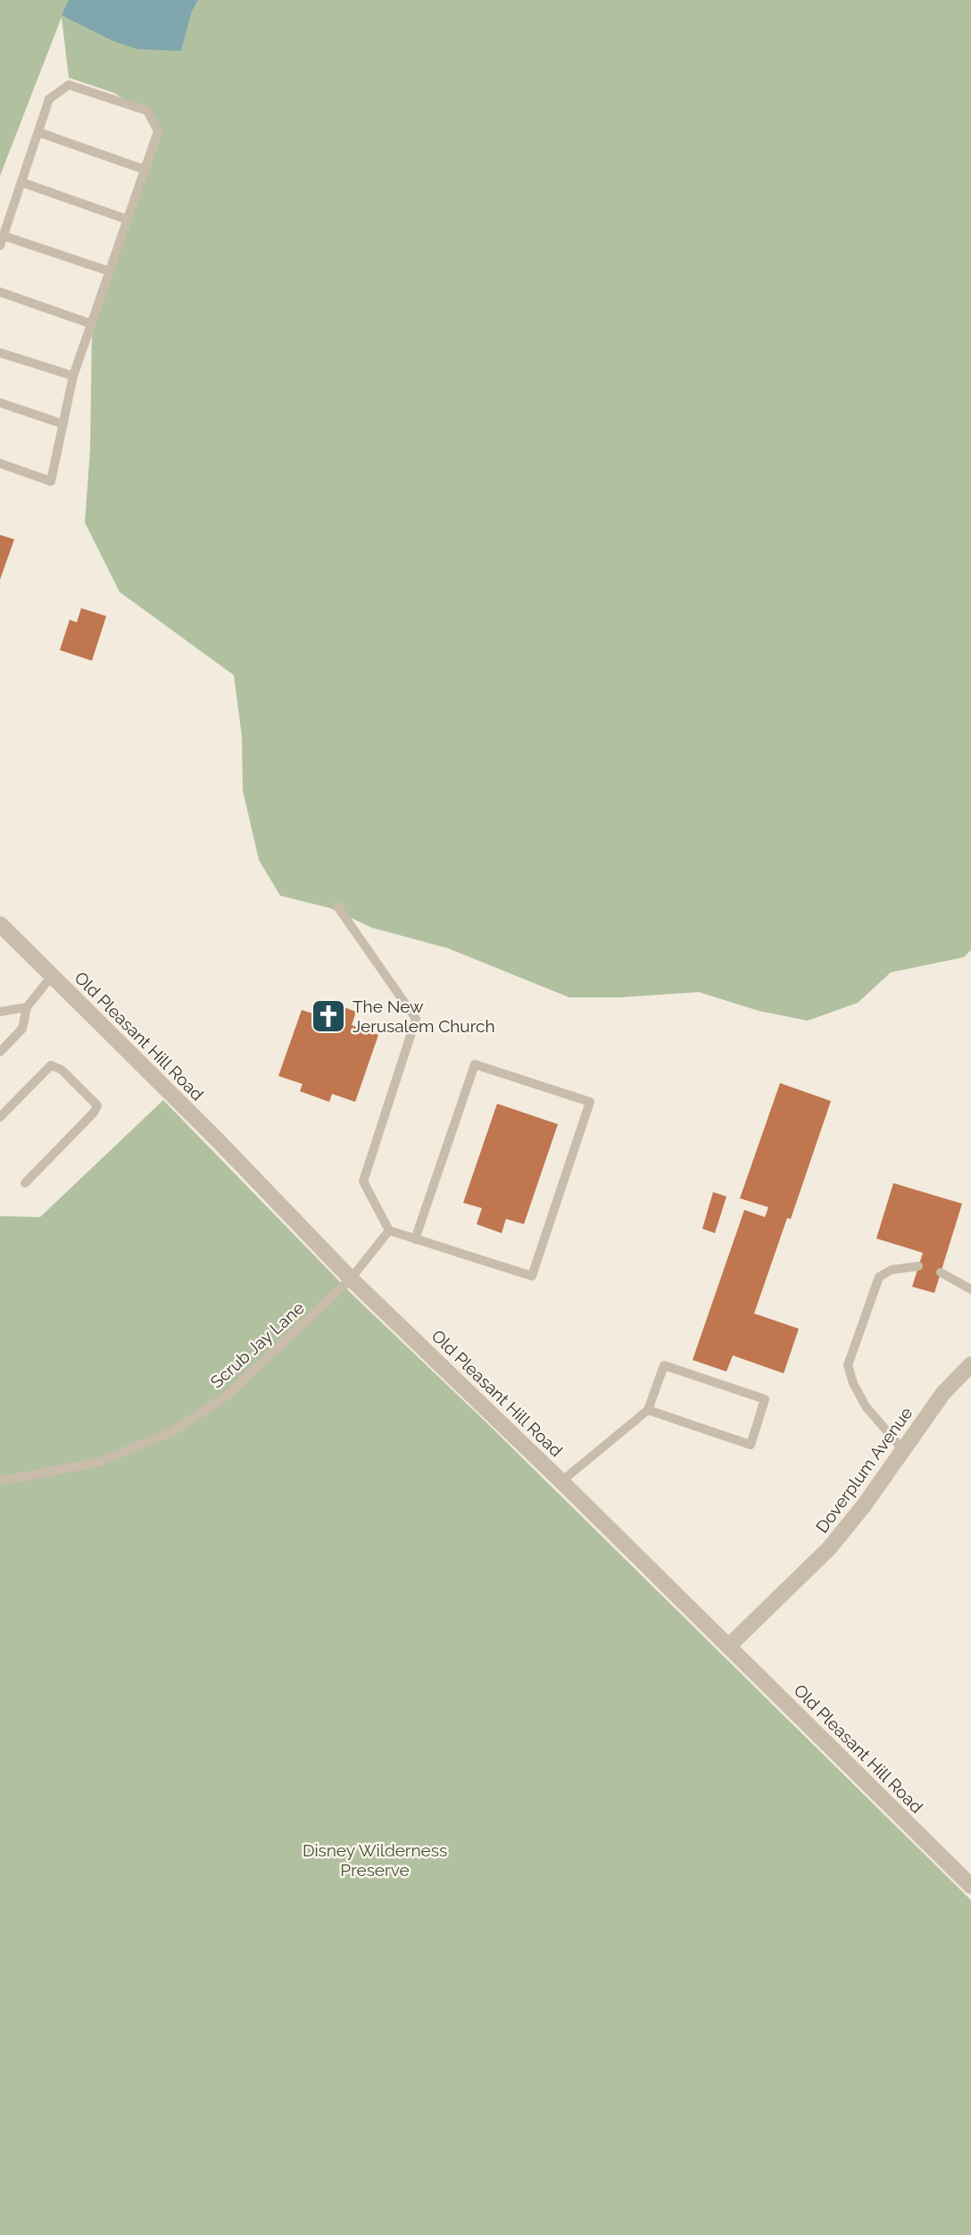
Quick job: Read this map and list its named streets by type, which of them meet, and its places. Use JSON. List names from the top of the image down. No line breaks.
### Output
{"streets":{"street":["Old Pleasant Hill Road","Doverplum Avenue"],"lane":["Scrub Jay Lane"]},"crossings":[["Old Pleasant Hill Road","Scrub Jay Lane"],["Old Pleasant Hill Road","Doverplum Avenue"]],"parks":["Disney Wilderness Preserve"],"places":{"church":["The New Jerusalem Church"]}}
